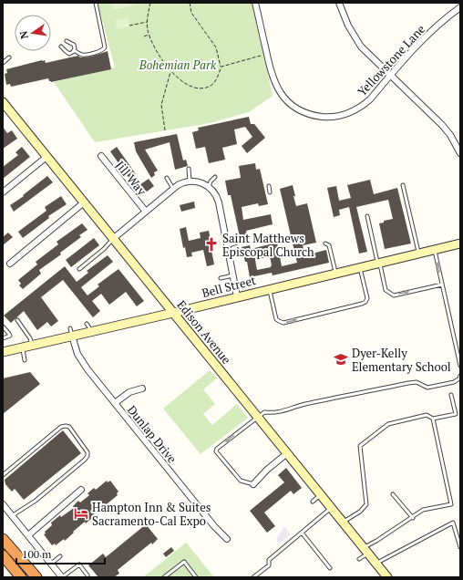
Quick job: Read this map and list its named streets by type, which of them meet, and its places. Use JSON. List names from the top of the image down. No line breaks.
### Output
{"streets":{"street":["Yellowstone Lane","Jill Way","Bell Street","Edison Avenue","Dunlap Drive"]},"crossings":[["Bell Street","Edison Avenue"],["Bell Street","Dunlap Drive"]],"parks":["Bohemian Park"],"places":{"church":["Saint Matthews Episcopal Church"],"school or university":["Dyer-Kelly Elementary School"],"hotel":["Hampton Inn & Suites Sacramento-Cal Expo"]},"scale_bar":"100 m","north":"left"}
